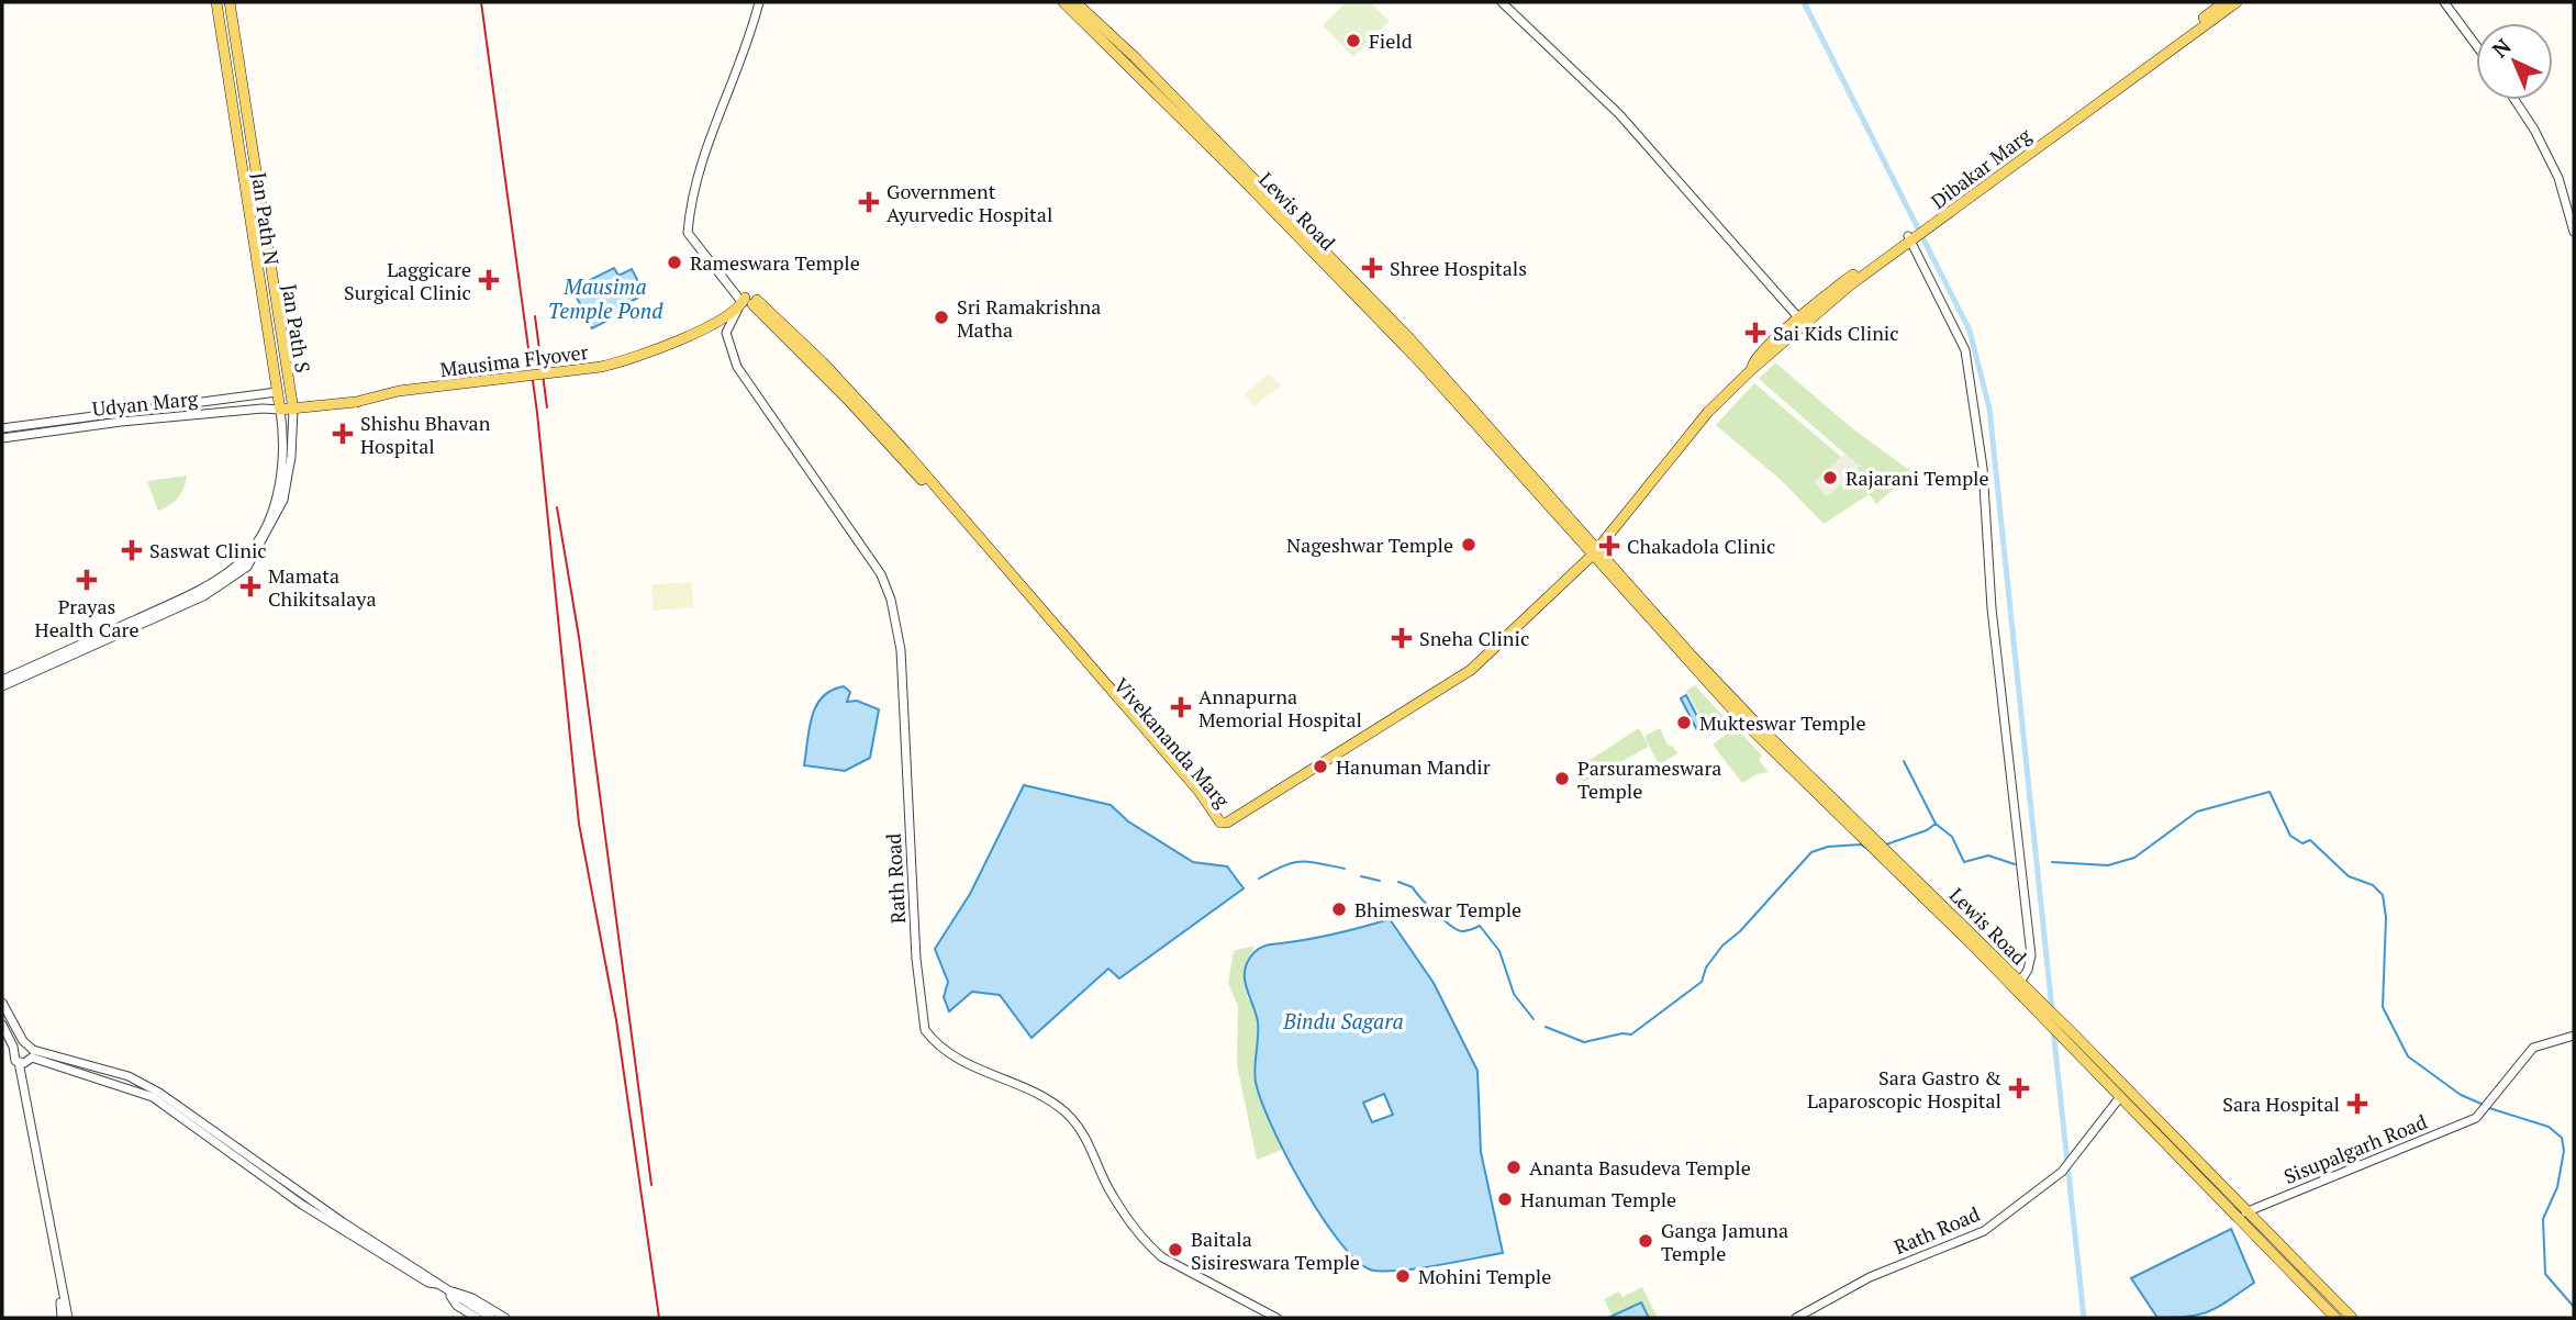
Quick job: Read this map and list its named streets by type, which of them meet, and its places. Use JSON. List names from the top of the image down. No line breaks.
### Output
{"streets":{"main road":["Dibakar Marg","Lewis Road","Jan Path N","Jan Path S","Mausima Flyover","Udyan Marg","Vivekananda Marg"],"street":["Rath Road","Sisupalgarh Road"]},"crossings":[["Dibakar Marg","Lewis Road"],["Dibakar Marg","Vivekananda Marg"],["Lewis Road","Rath Road"],["Lewis Road","Sisupalgarh Road"],["Jan Path N","Udyan Marg"],["Jan Path S","Mausima Flyover"],["Jan Path S","Udyan Marg"],["Mausima Flyover","Udyan Marg"],["Mausima Flyover","Vivekananda Marg"],["Mausima Flyover","Rath Road"],["Vivekananda Marg","Rath Road"]],"water":["Mausima Temple Pond","Bindu Sagara"],"places":{"other":["Field","Rameswara Temple","Sri Ramakrishna Matha","Rajarani Temple","Nageshwar Temple","Mukteswar Temple","Hanuman Mandir","Parsurameswara Temple","Bhimeswar Temple","Ananta Basudeva Temple","Hanuman Temple","Ganga Jamuna Temple","Baitala Sisireswara Temple","Mohini Temple"],"health":["Government Ayurvedic Hospital","Shree Hospitals","Laggicare Surgical Clinic","Sai Kids Clinic","Shishu Bhavan Hospital","Chakadola Clinic","Saswat Clinic","Prayas Health Care","Mamata Chikitsalaya","Sneha Clinic","Annapurna Memorial Hospital","Sara Gastro & Laparoscopic Hospital","Sara Hospital"]},"north":"top left"}
